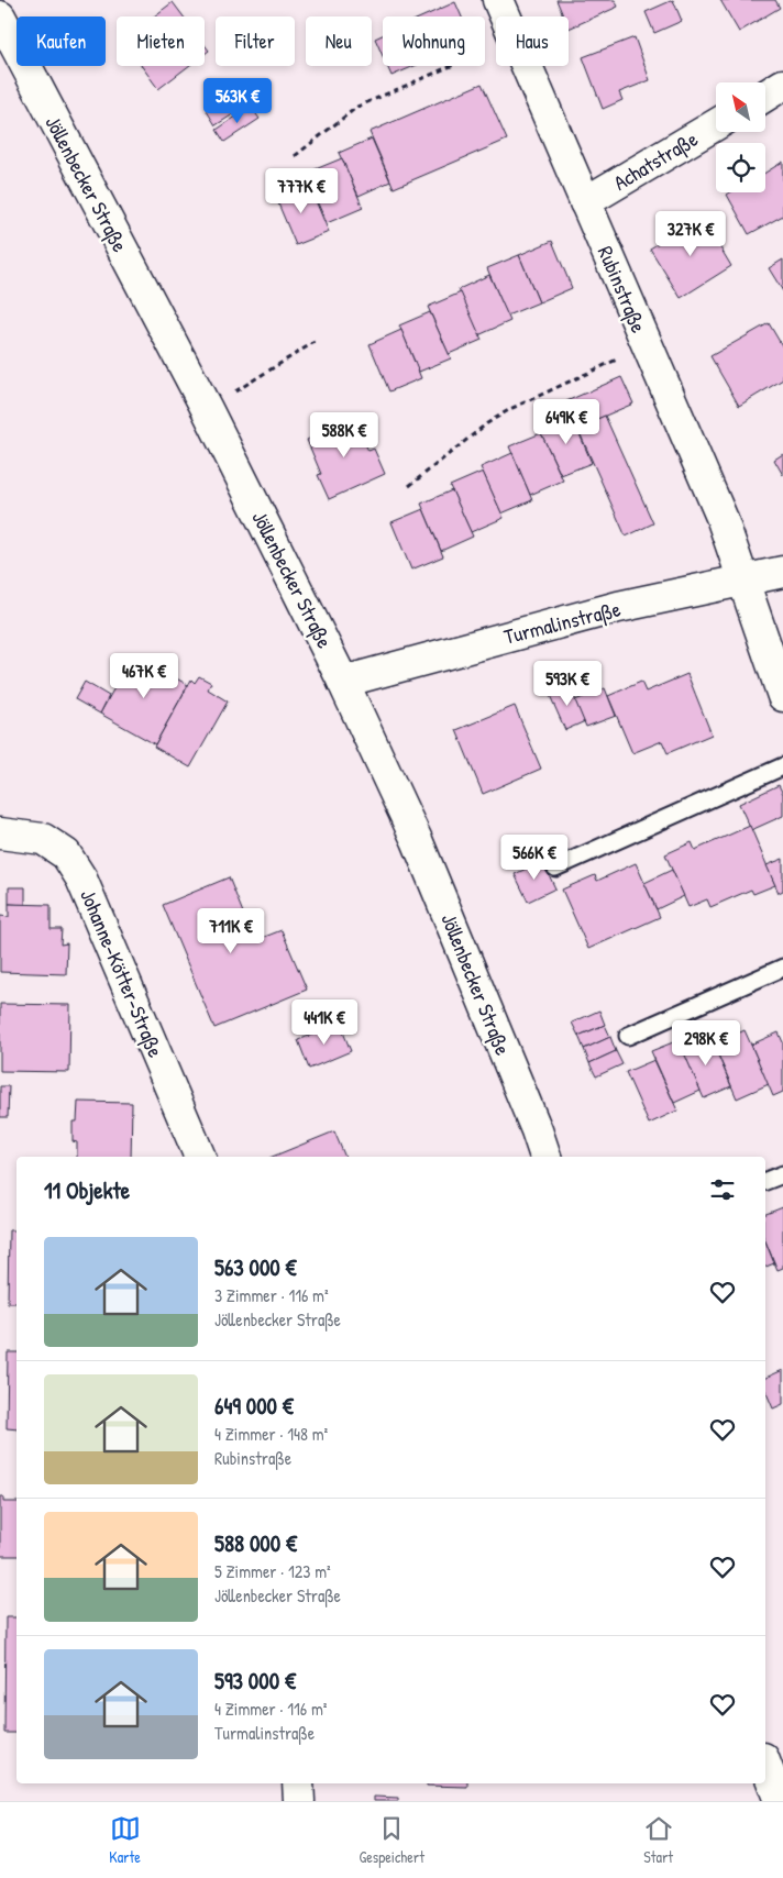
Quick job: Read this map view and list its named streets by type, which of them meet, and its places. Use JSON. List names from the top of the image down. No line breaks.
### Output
{"streets":{"street":["Achatstraße","Jöllenbecker Straße","Rubinstraße","Turmalinstraße","Johanne-Kötter-Straße"]},"crossings":[["Achatstraße","Rubinstraße"],["Jöllenbecker Straße","Turmalinstraße"],["Rubinstraße","Turmalinstraße"]],"north":"top left","page":{"chip":["Kaufen","Mieten","Filter","Neu","Wohnung","Haus"],"price":["563K €","777K €","327K €","649K €","588K €","467K €","593K €","566K €","711K €","441K €","298K €"],"heading":"11 Objekte","list":[{"name":"563 000 €","note":"3 Zimmer · 116 m² · Jöllenbecker Straße"},{"name":"649 000 €","note":"4 Zimmer · 148 m² · Rubinstraße"},{"name":"588 000 €","note":"5 Zimmer · 123 m² · Jöllenbecker Straße"},{"name":"593 000 €","note":"4 Zimmer · 116 m² · Turmalinstraße"}],"tabs":["Karte","Gespeichert","Start"]}}
